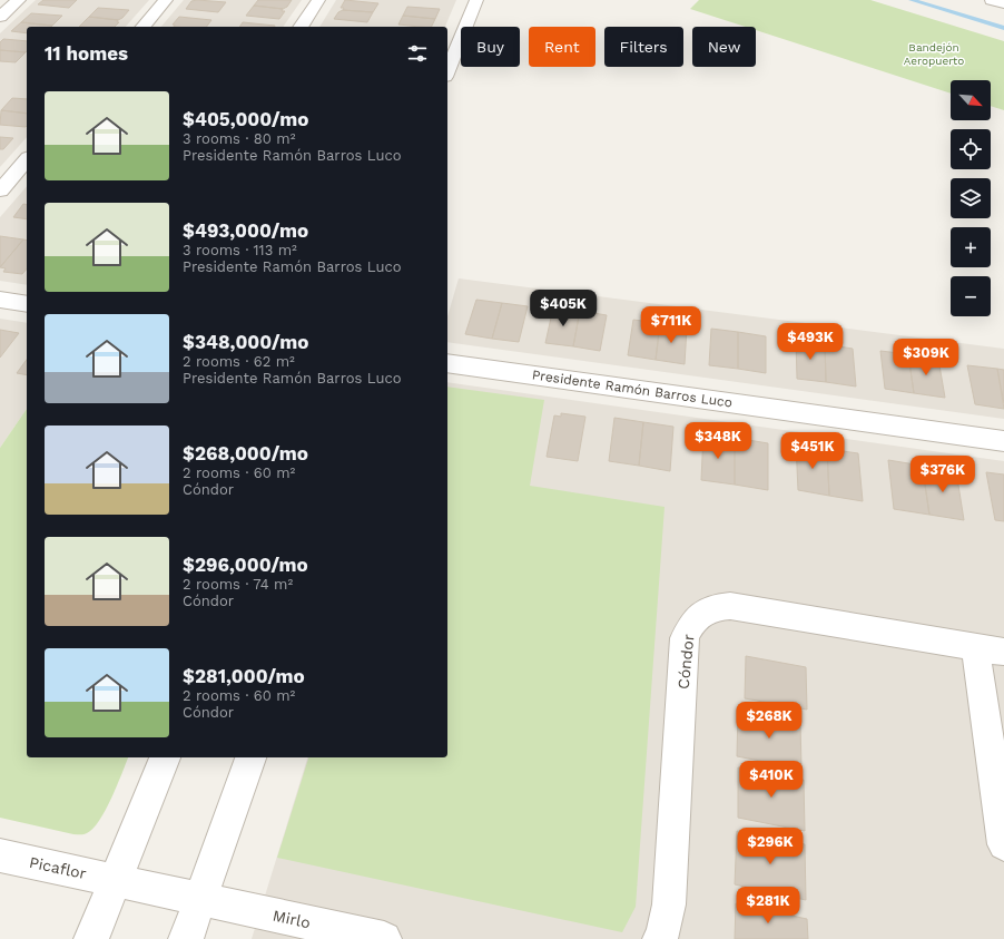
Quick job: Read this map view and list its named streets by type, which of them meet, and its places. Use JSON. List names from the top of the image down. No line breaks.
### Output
{"streets":{"street":["Presidente Ramón Barros Luco","Cóndor","Picaflor","Mirlo"]},"crossings":[["Picaflor","Mirlo"]],"parks":["Bandejón Aeropuerto"],"north":"bottom right","page":{"chip":["Buy","Rent","Filters","New"],"heading":"11 homes","map_buttons":["+","−"],"list":[{"name":"$405,000/mo","note":"3 rooms · 80 m² · Presidente Ramón Barros Luco"},{"name":"$493,000/mo","note":"3 rooms · 113 m² · Presidente Ramón Barros Luco"},{"name":"$348,000/mo","note":"2 rooms · 62 m² · Presidente Ramón Barros Luco"},{"name":"$268,000/mo","note":"2 rooms · 60 m² · Cóndor"},{"name":"$296,000/mo","note":"2 rooms · 74 m² · Cóndor"},{"name":"$281,000/mo","note":"2 rooms · 60 m² · Cóndor"}],"price":["$405K","$711K","$493K","$309K","$348K","$451K","$376K","$268K","$410K","$296K","$281K"]}}
